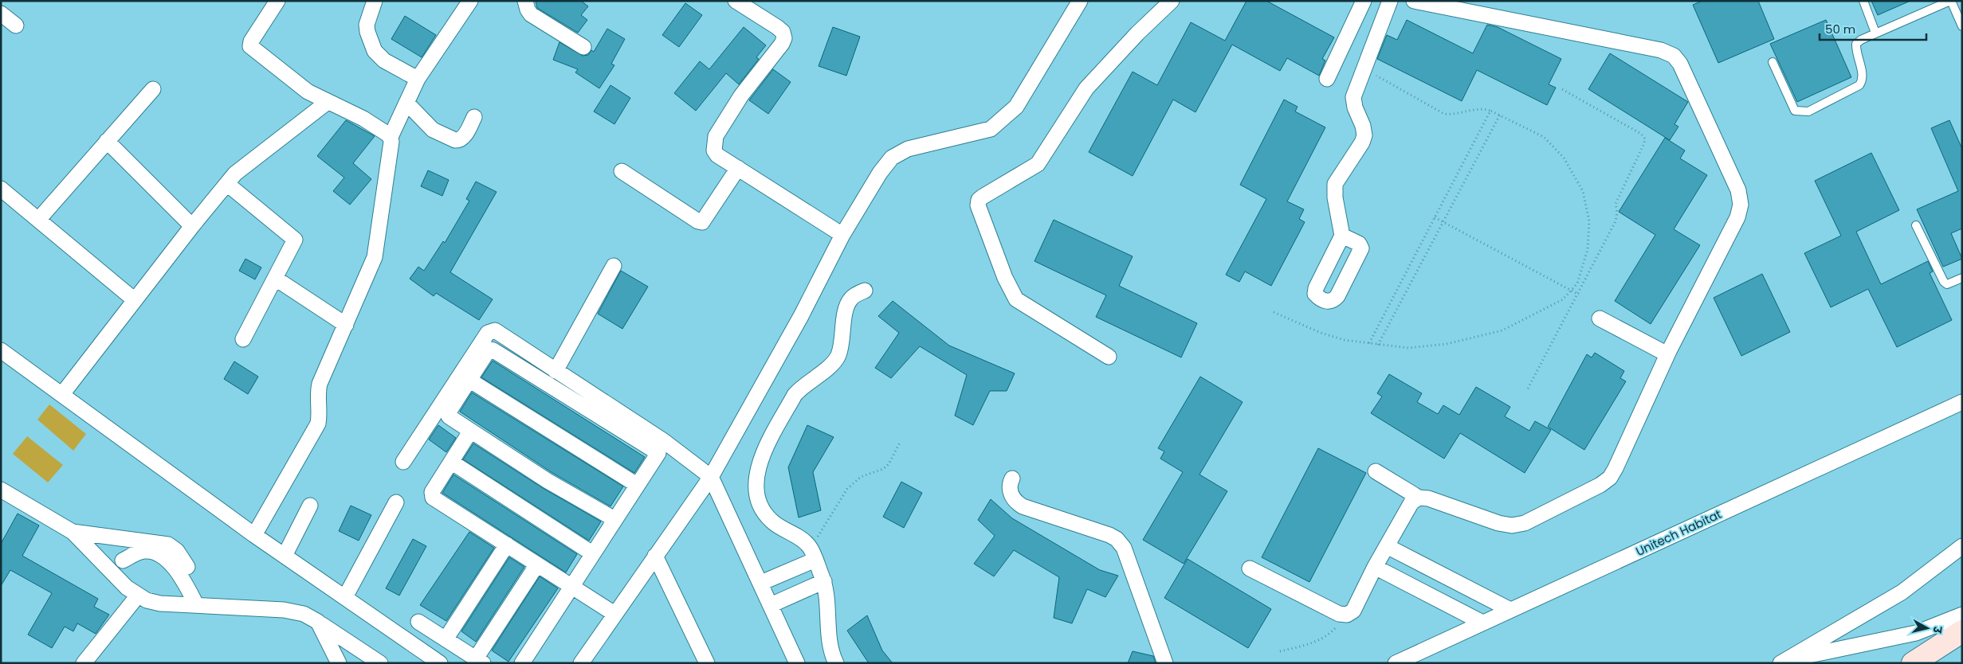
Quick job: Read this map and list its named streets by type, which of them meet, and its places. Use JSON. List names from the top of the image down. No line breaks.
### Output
{"streets":{"street":["Unitech Habitat"]},"scale_bar":"50 m","north":"right"}
